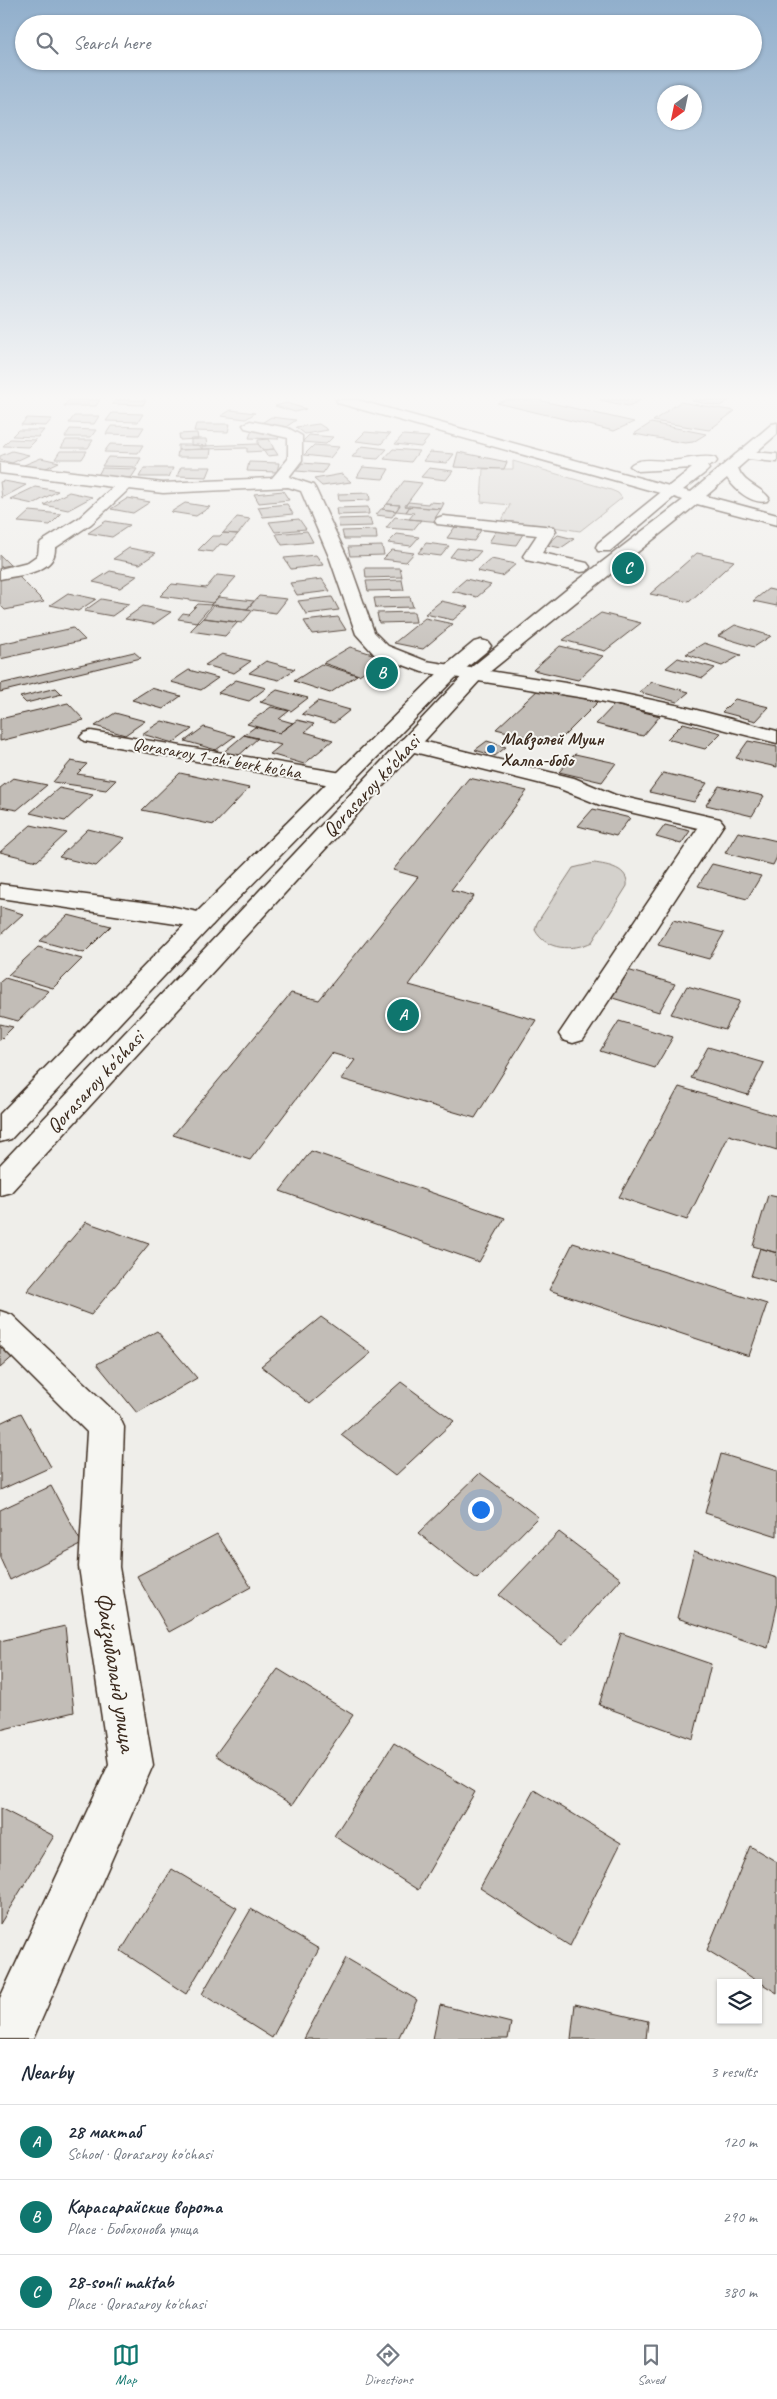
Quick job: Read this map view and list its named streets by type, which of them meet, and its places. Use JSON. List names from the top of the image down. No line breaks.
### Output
{"streets":{"main road":["Qorasaroy 1-chi berk ko'cha","Qorasaroy ko'chasi","Файзибаланд улица"]},"crossings":[["Qorasaroy 1-chi berk ko'cha","Qorasaroy ko'chasi"]],"places":["Мавзолей Муин Халпа-бобо"],"north":"bottom left","page":{"search":"Search here","pins":["C","B","A"],"heading":["Nearby","3 results"],"list":[{"mark":"A","name":"28 мактаб","note":"School · Qorasaroy ko'chasi","value":"120 m"},{"mark":"B","name":"Карасарайские ворота","note":"Place · Бобохонова улица","value":"290 m"},{"mark":"C","name":"28-sonli maktab","note":"Place · Qorasaroy ko'chasi","value":"380 m"}],"nav":["Map","Directions","Saved"]}}
